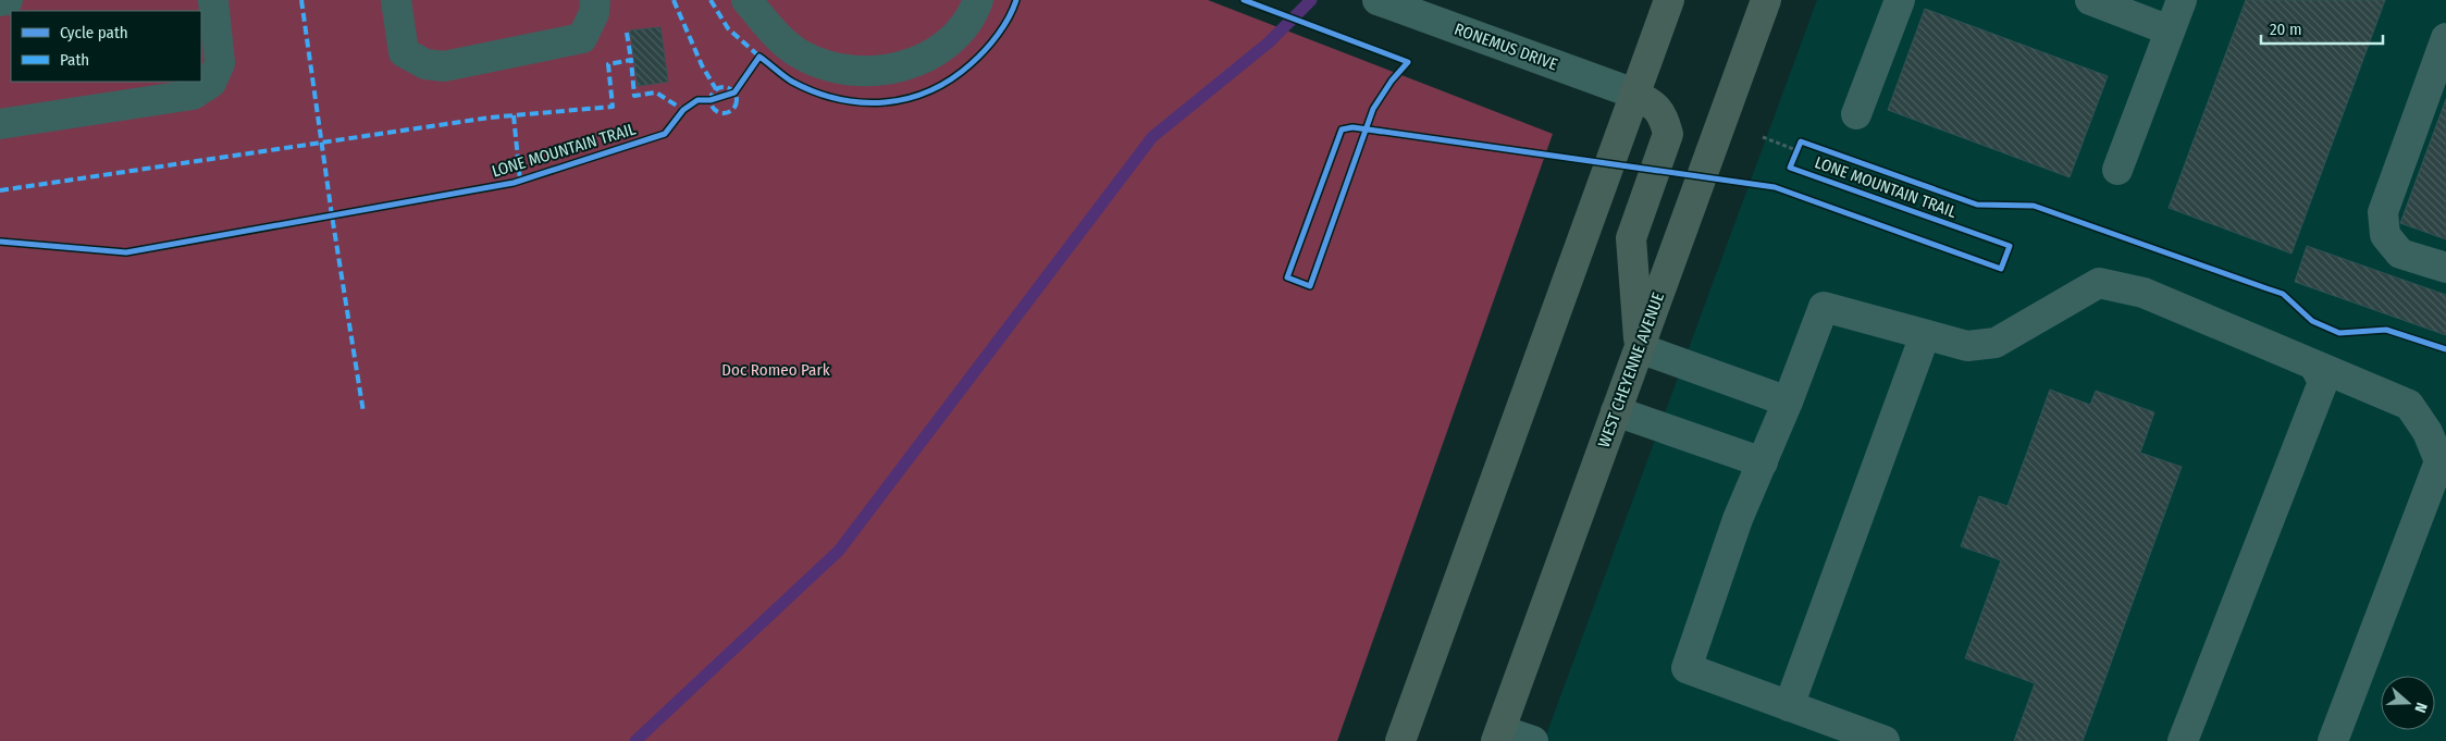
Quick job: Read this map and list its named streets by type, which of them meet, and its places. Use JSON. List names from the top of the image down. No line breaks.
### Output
{"streets":{"main road":["WEST CHEYENNE AVENUE"],"street":["RONEMUS DRIVE"],"cycle path":["LONE MOUNTAIN TRAIL"]},"parks":["Doc Romeo Park"],"legend":["Cycle path","Path"],"scale_bar":"20 m","north":"right"}
